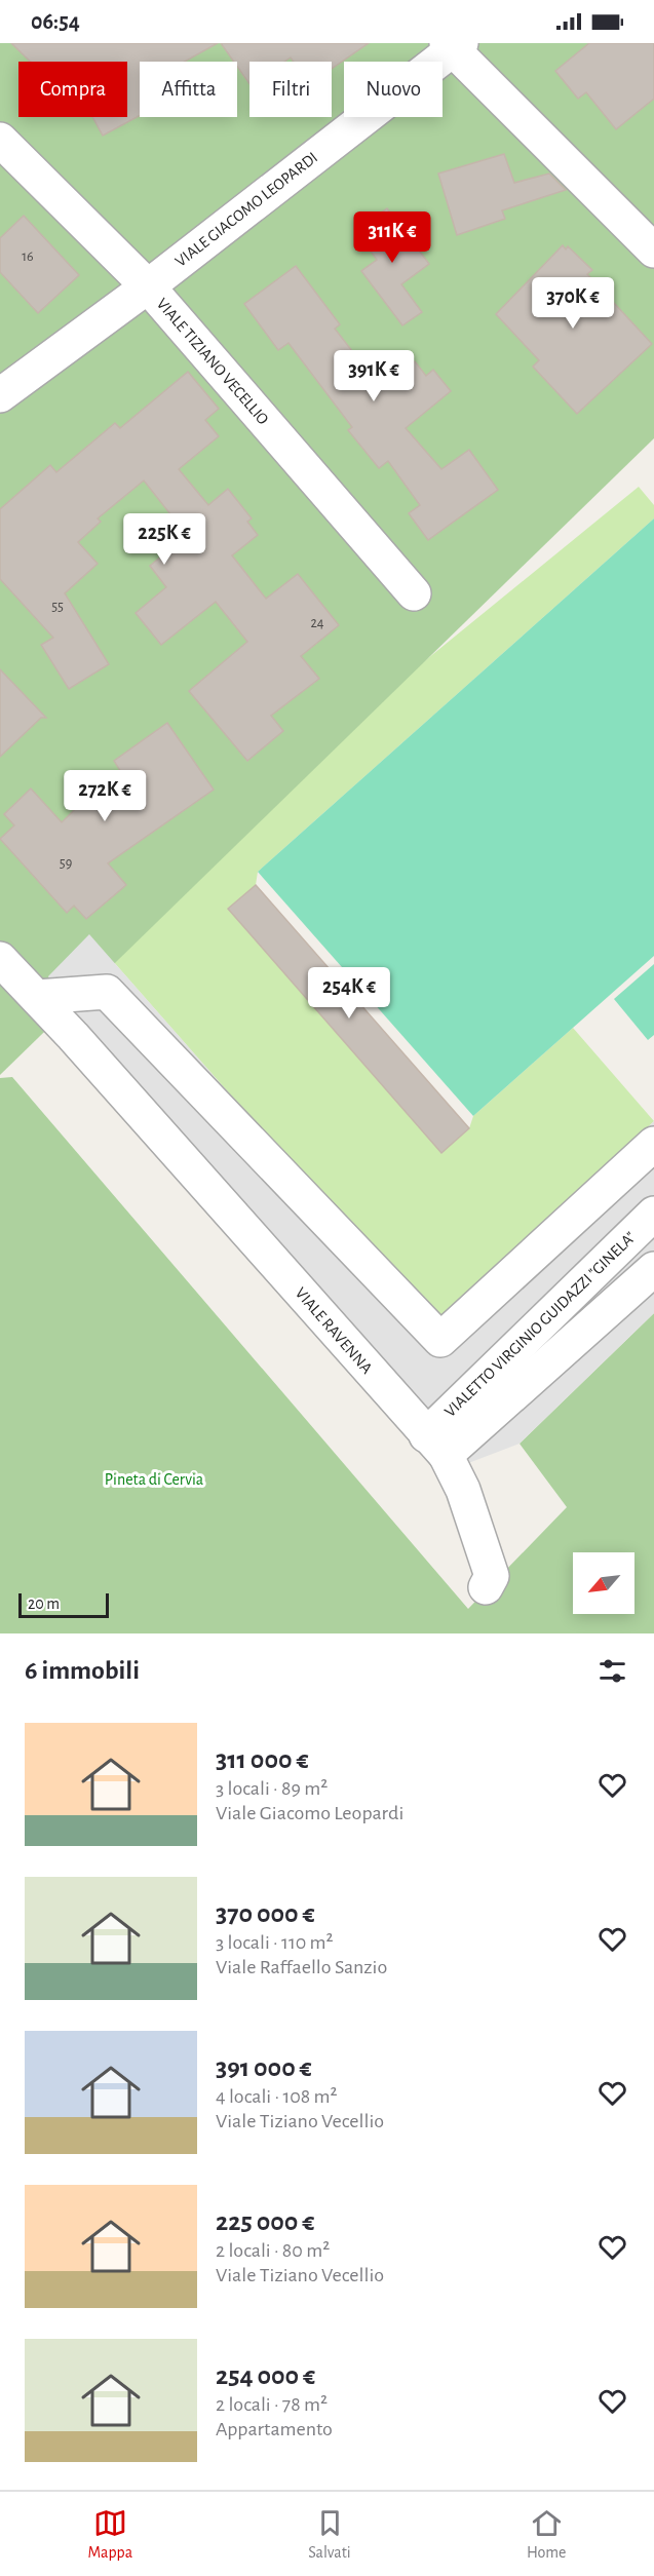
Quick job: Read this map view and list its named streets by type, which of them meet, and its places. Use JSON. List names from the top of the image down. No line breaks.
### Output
{"streets":{"street":["VIALE GIACOMO LEOPARDI","VIALE TIZIANO VECELLIO","VIALETTO VIRGINIO GUIDAZZI \"GINELA\"","VIALE RAVENNA"]},"crossings":[["VIALE GIACOMO LEOPARDI","VIALE TIZIANO VECELLIO"],["VIALETTO VIRGINIO GUIDAZZI \"GINELA\"","VIALE RAVENNA"]],"parks":["Pineta di Cervia"],"house_numbers":["16","55","24","59"],"scale_bar":"20 m","north":"bottom left","page":{"status":"06:54","chip":["Compra","Affitta","Filtri","Nuovo"],"price":["311K €","370K €","391K €","225K €","272K €","254K €"],"scale":"20 m","heading":"6 immobili","list":[{"name":"311 000 €","note":"3 locali · 89 m² · Viale Giacomo Leopardi"},{"name":"370 000 €","note":"3 locali · 110 m² · Viale Raffaello Sanzio"},{"name":"391 000 €","note":"4 locali · 108 m² · Viale Tiziano Vecellio"},{"name":"225 000 €","note":"2 locali · 80 m² · Viale Tiziano Vecellio"},{"name":"254 000 €","note":"2 locali · 78 m² · Appartamento"}],"tabs":["Mappa","Salvati","Home"]}}
